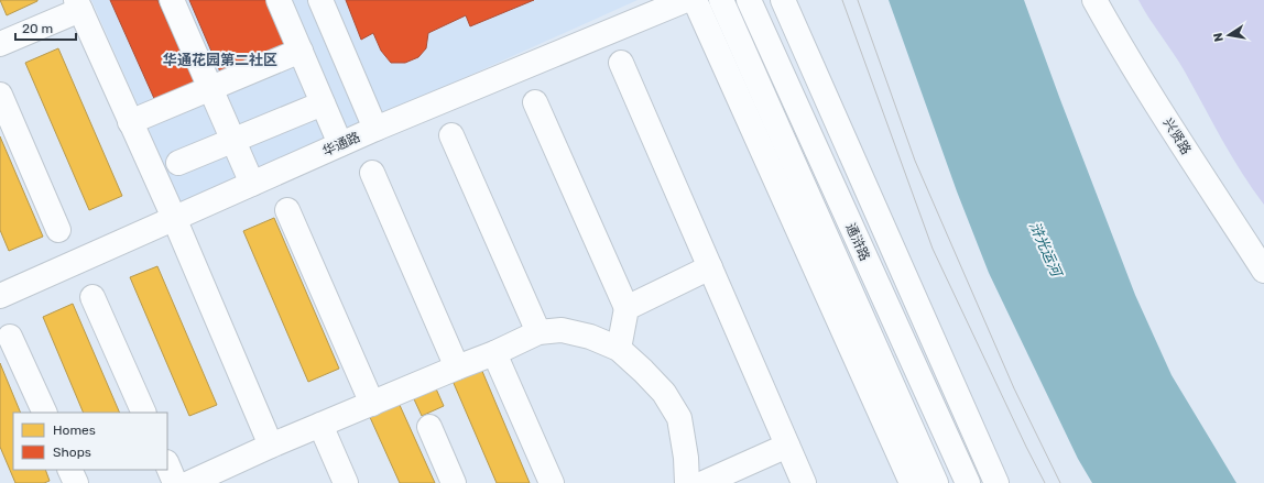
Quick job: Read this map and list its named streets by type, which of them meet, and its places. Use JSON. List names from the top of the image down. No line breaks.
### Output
{"streets":{"main road":["兴贤路","华通路","通浒路"]},"districts":["华通花园第二社区"],"water":["浒光运河"],"legend":["Homes","Shops"],"scale_bar":"20 m","north":"left"}
